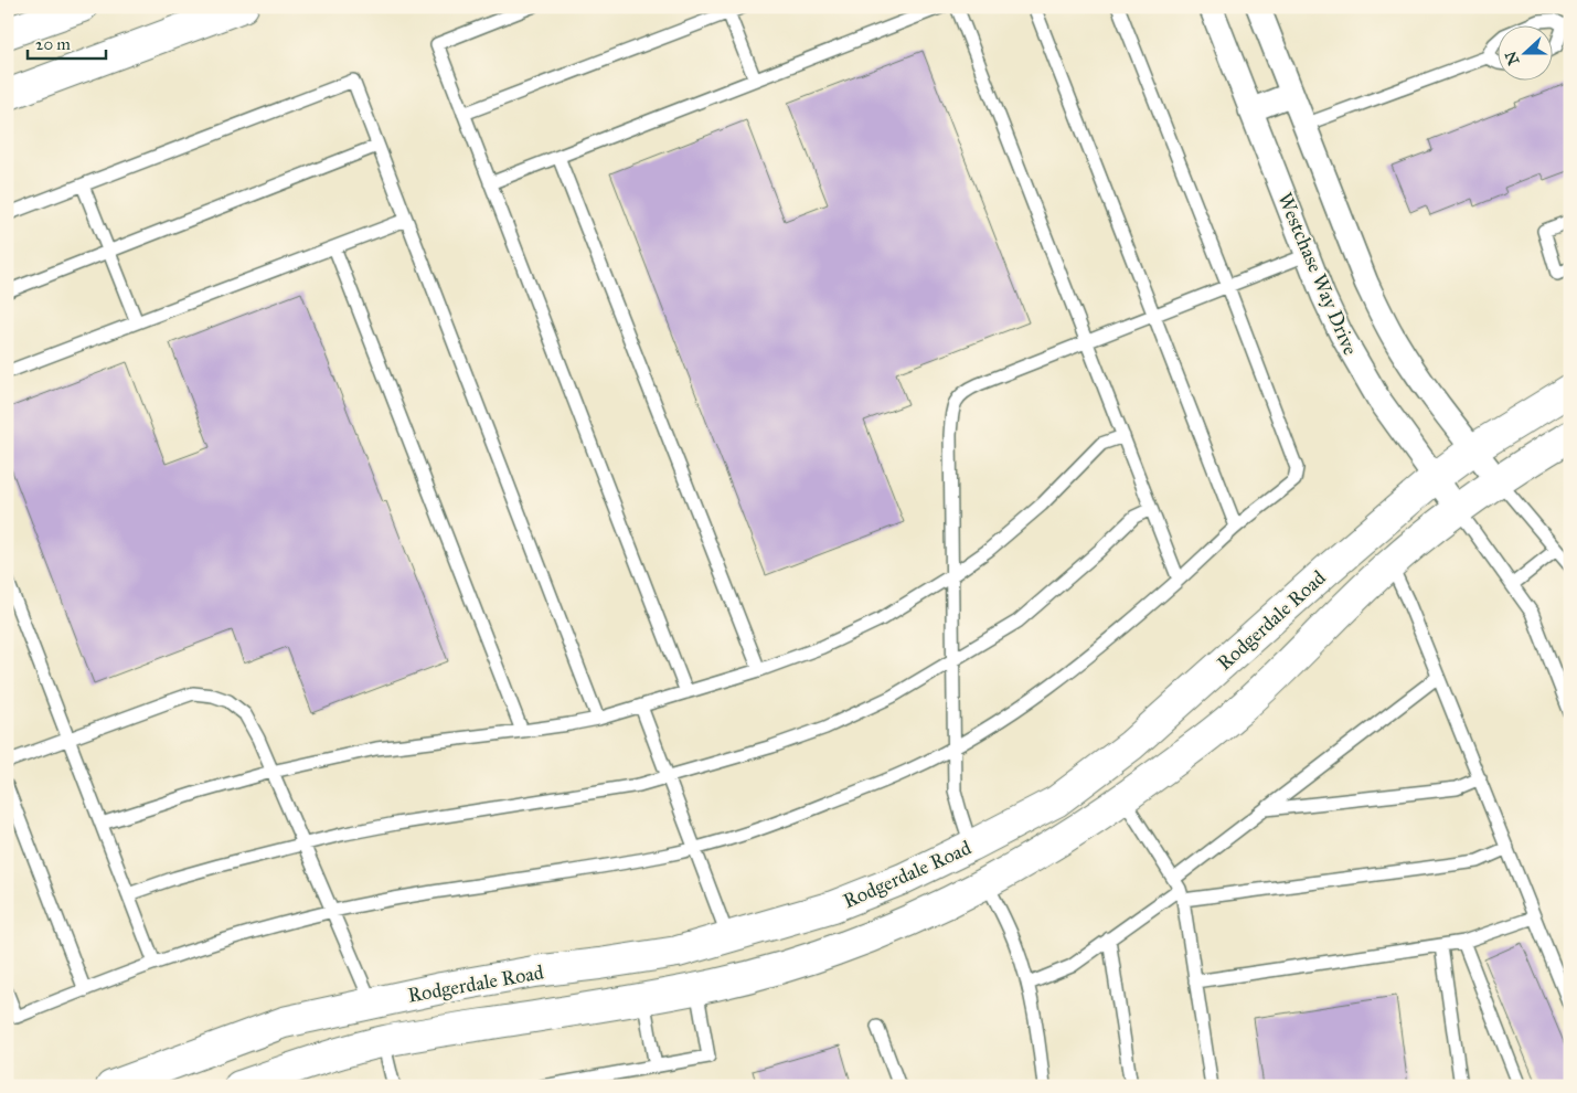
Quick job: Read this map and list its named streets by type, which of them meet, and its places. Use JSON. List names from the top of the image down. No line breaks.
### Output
{"streets":{"main road":["Rodgerdale Road"],"street":["Westchase Way Drive"]},"crossings":[["Westchase Way Drive","Rodgerdale Road"]],"scale_bar":"20 m","north":"left"}
